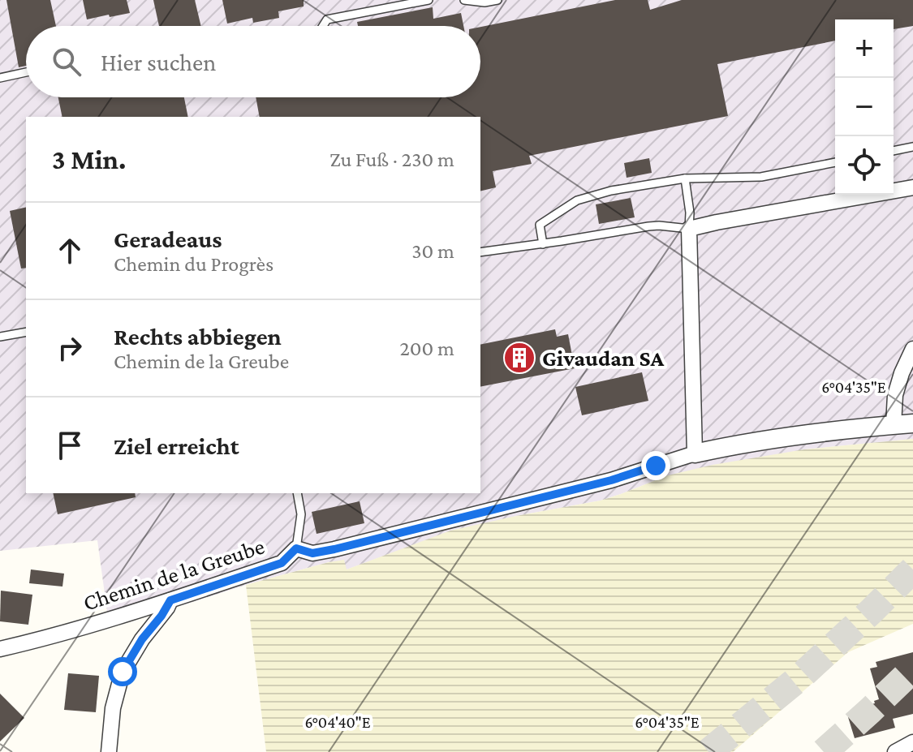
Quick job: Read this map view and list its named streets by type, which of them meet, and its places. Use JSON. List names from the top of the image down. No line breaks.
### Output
{"streets":{"street":["Chemin de la Greube"]},"places":{"building":["Givaudan SA"]},"page":{"map_buttons":["+","−"],"search":"Hier suchen","heading":["3 Min.","Zu Fuß · 230 m"],"list":[["Geradeaus","Chemin du Progrès","30 m"],["Rechts abbiegen","Chemin de la Greube","200 m"],"Ziel erreicht"]},"coordinates":["6°04'35\"E","6°04'40\"E"]}
